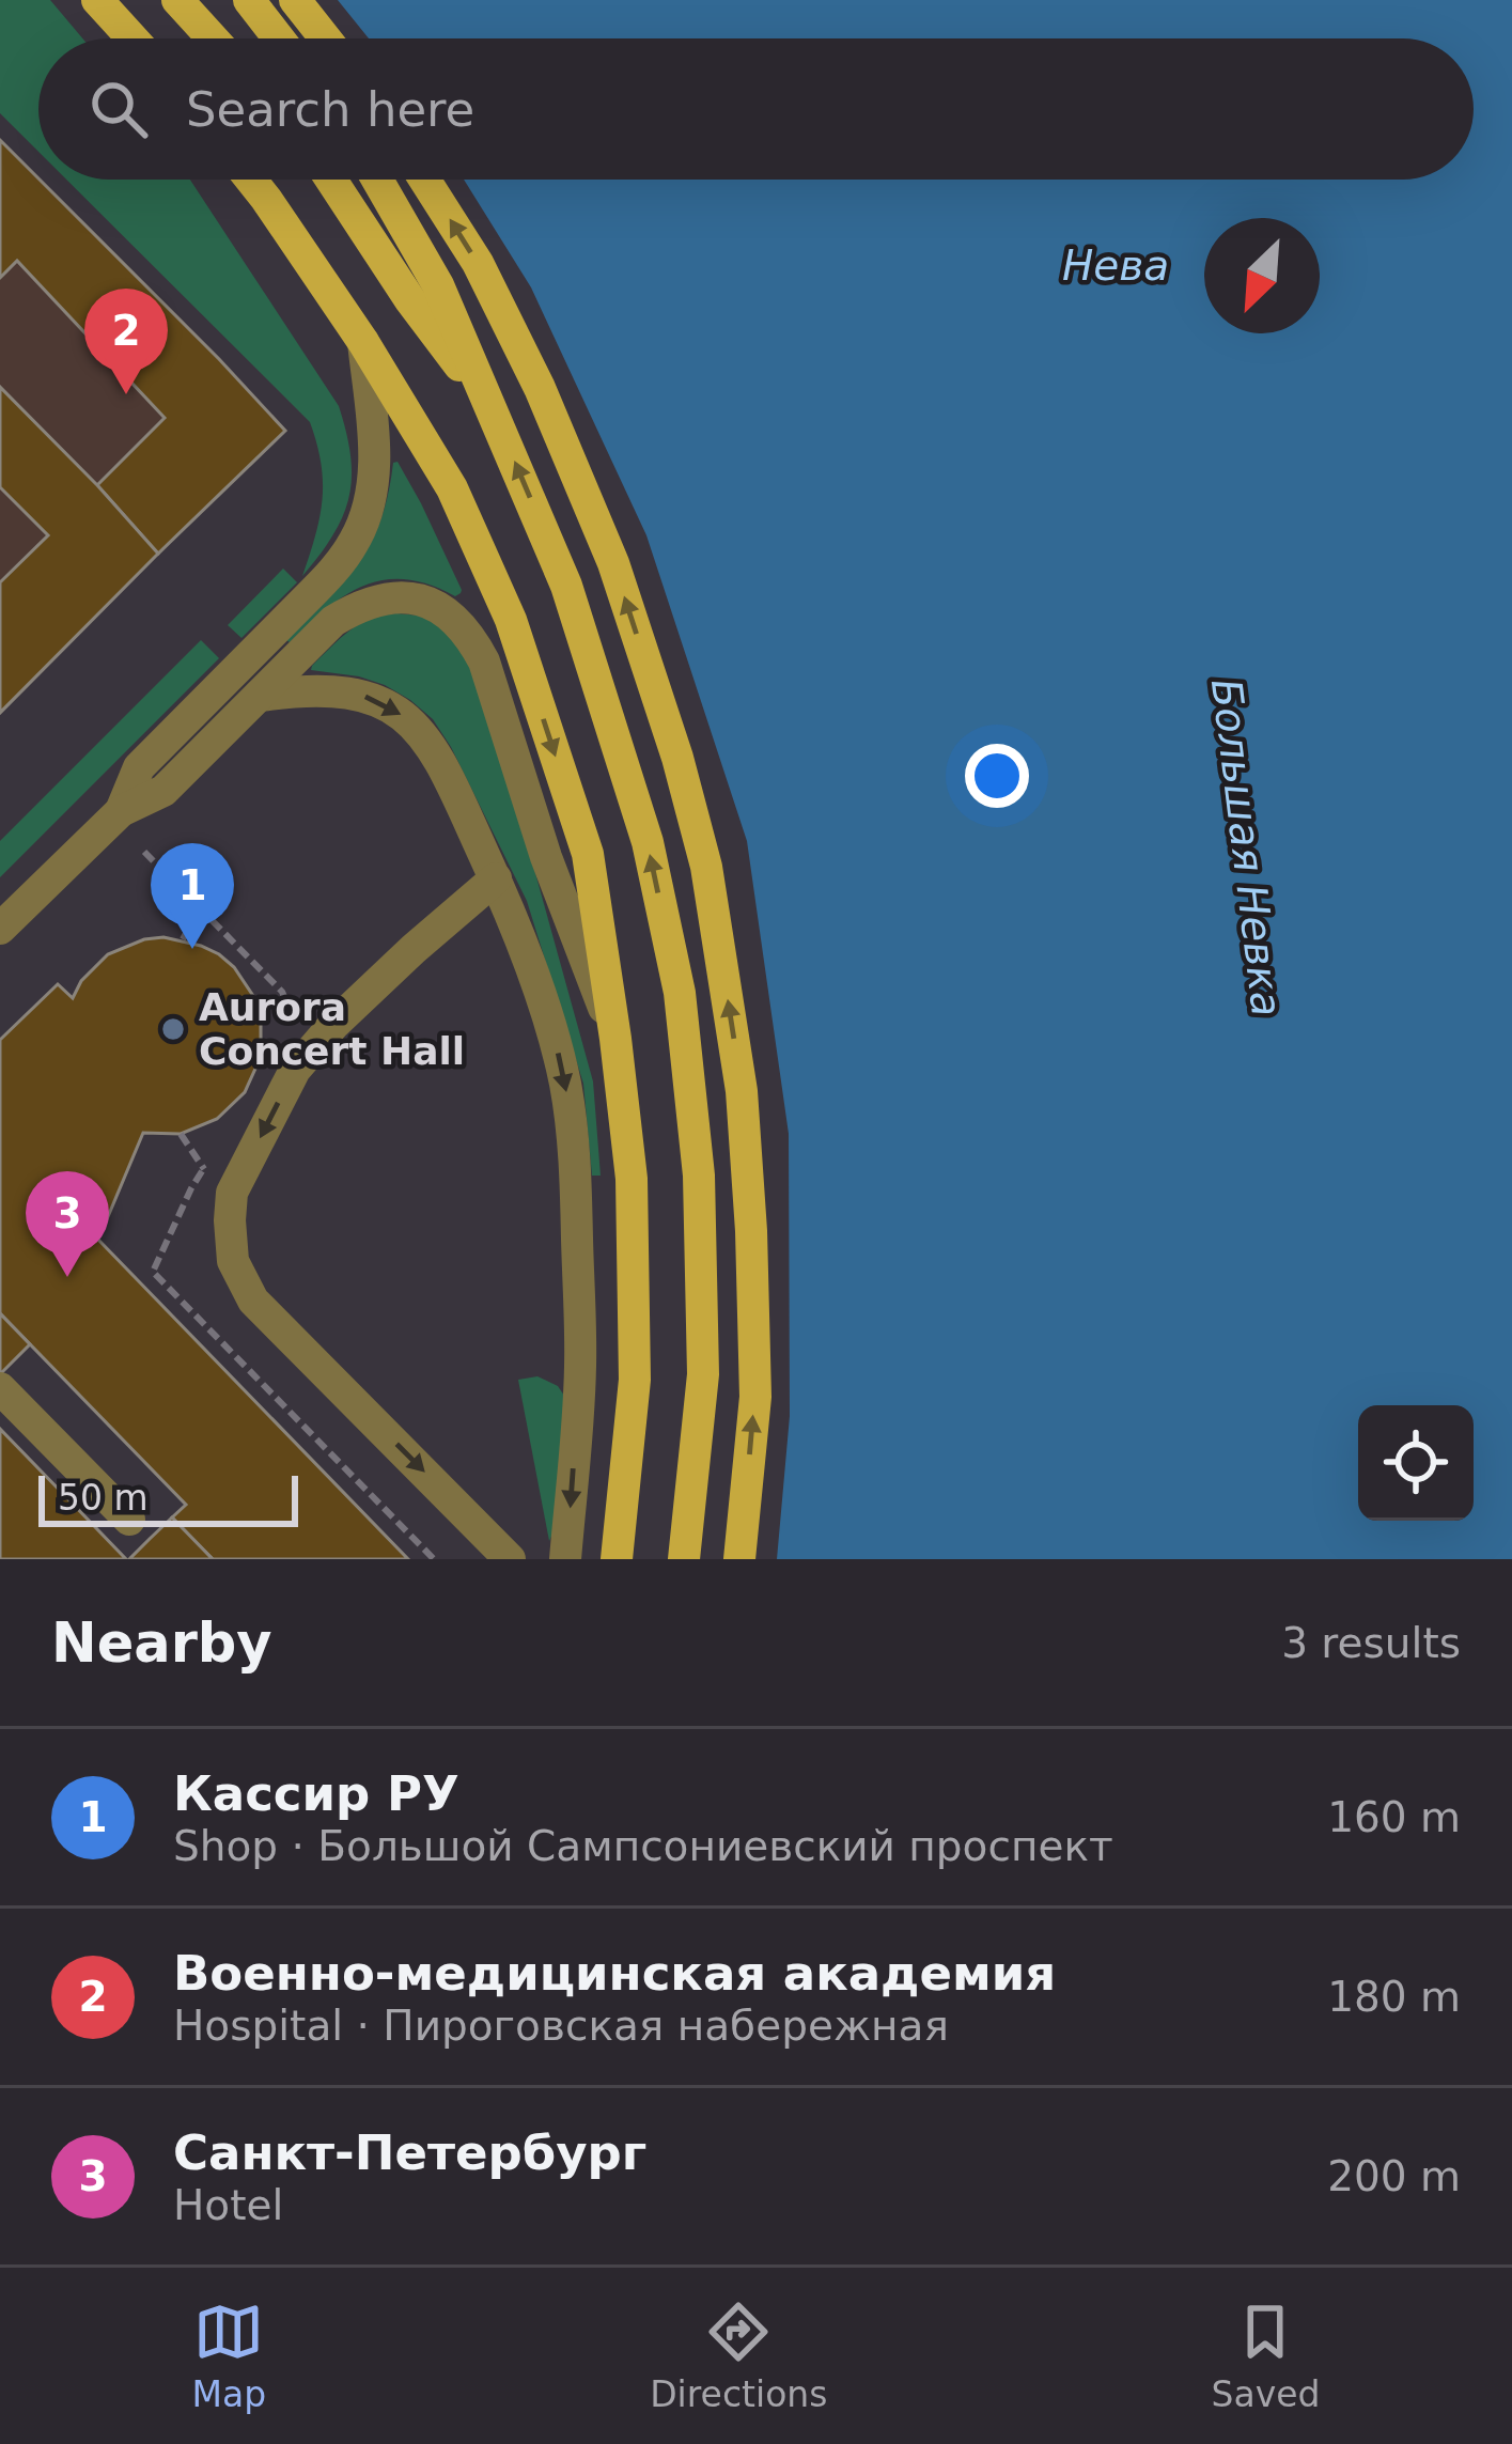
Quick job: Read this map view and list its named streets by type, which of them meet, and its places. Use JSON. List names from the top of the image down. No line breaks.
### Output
{"water":["Нева","Большая Невка"],"places":["Aurora Concert Hall"],"scale_bar":"50 m","north":"bottom left","page":{"search":"Search here","pins":["2","1","3"],"scale":"50 m","heading":["Nearby","3 results"],"list":[{"mark":"1","name":"Кассир РУ","note":"Shop · Большой Сампсониевский проспект","value":"160 m"},{"mark":"2","name":"Военно-медицинская академия","note":"Hospital · Пироговская набережная","value":"180 m"},{"mark":"3","name":"Санкт-Петербург","note":"Hotel","value":"200 m"}],"nav":["Map","Directions","Saved"]}}
